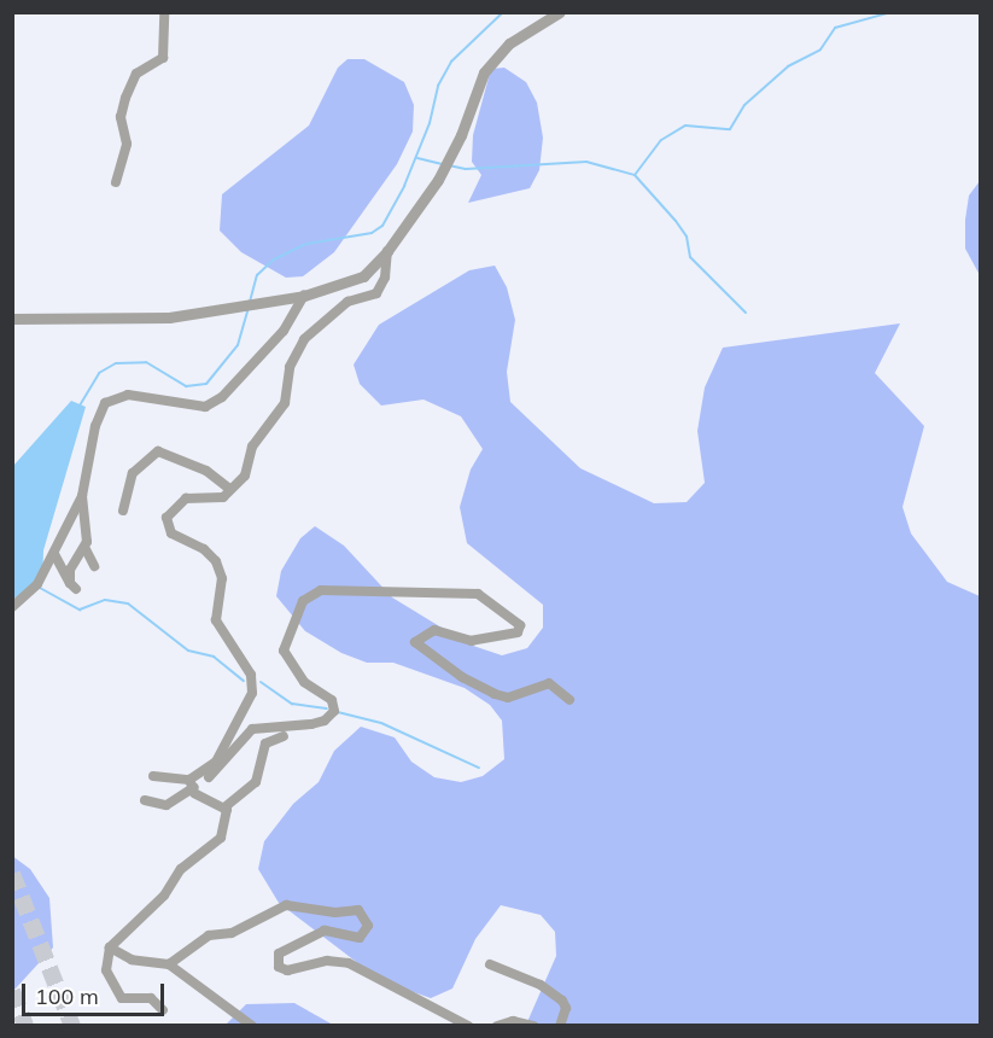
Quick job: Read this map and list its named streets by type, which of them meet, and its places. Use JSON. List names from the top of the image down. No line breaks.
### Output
{"scale_bar":"100 m"}
